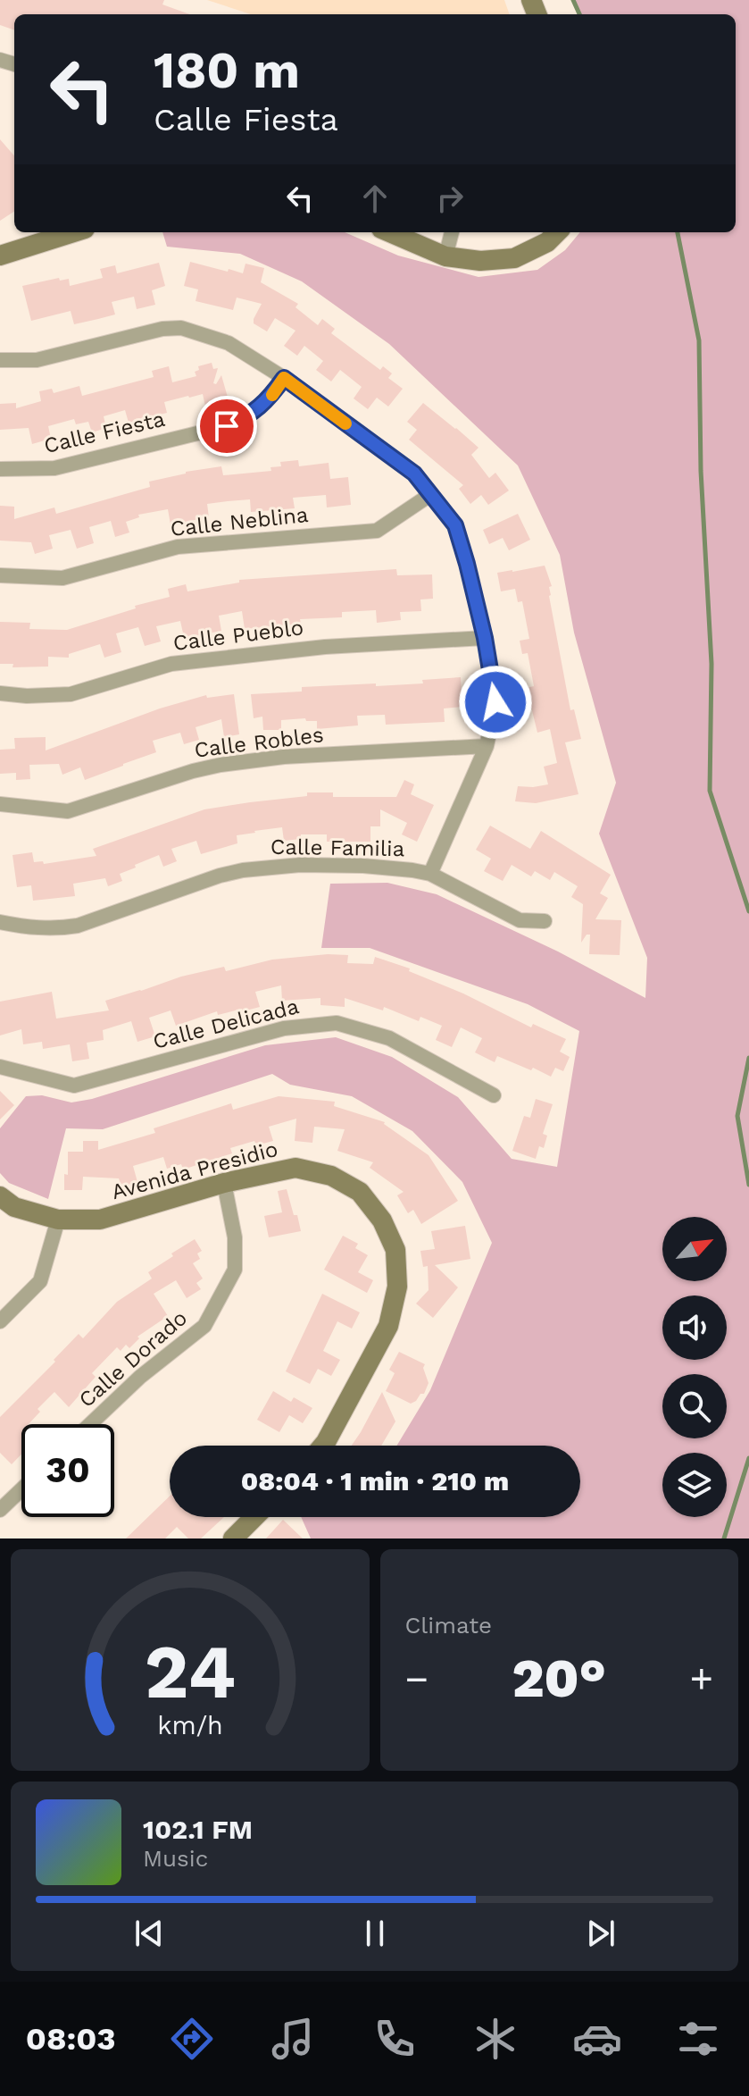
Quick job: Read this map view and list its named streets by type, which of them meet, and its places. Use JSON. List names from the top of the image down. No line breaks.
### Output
{"streets":{"street":["Calle Fiesta","Calle Neblina","Calle Pueblo","Calle Robles","Calle Familia","Calle Delicada","Avenida Presidio","Calle Dorado"]},"crossings":[["Avenida Presidio","Calle Dorado"]],"north":"top right","page":{"turn":["180 m","Calle Fiesta"],"limit":"30","trip":"08:04 · 1 min · 210 m","tile":"Climate","heat":["−","20°","+"],"song":["102.1 FM","Music"],"tabs":"08:03","gauge":["24","km/h"]}}
